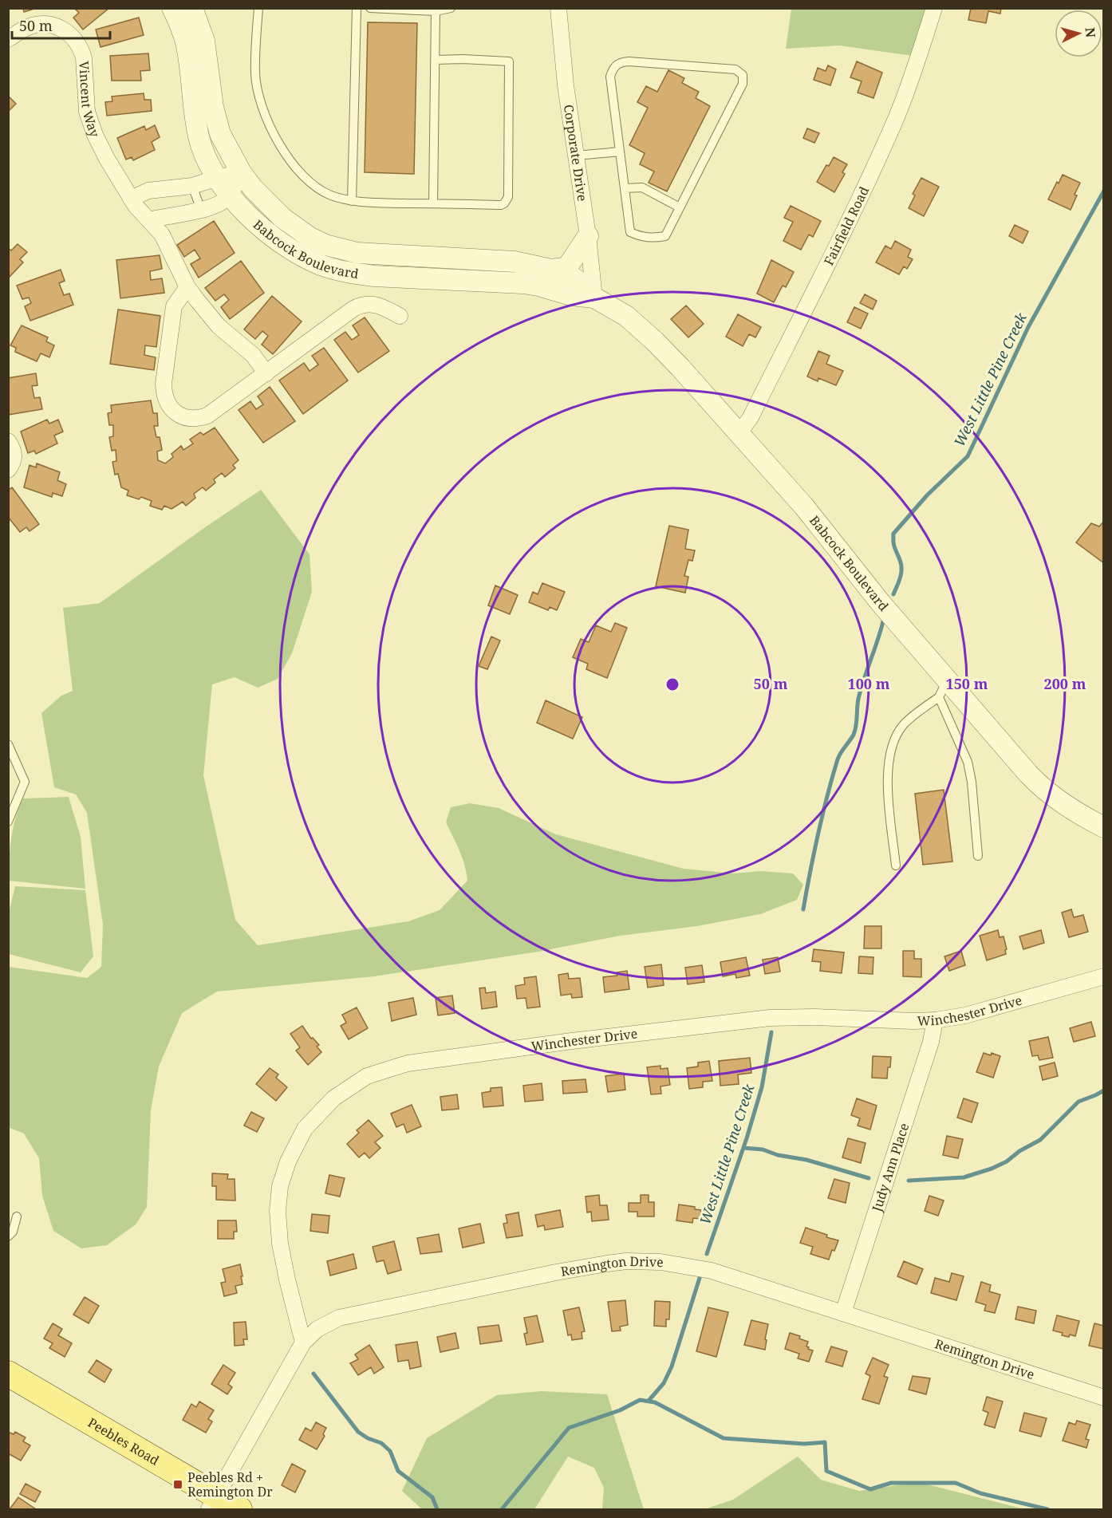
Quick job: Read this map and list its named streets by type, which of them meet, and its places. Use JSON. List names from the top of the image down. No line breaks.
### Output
{"streets":{"main road":["Peebles Road"],"street":["Vincent Way","Corporate Drive","Fairfield Road","Babcock Boulevard","Winchester Drive","Judy Ann Place","Remington Drive"]},"crossings":[["Corporate Drive","Babcock Boulevard"],["Fairfield Road","Babcock Boulevard"],["Winchester Drive","Judy Ann Place"],["Winchester Drive","Remington Drive"],["Judy Ann Place","Remington Drive"],["Remington Drive","Peebles Road"]],"water":["West Little Pine Creek"],"places":{"transit":["Peebles Rd + Remington Dr"]},"scale_bar":"50 m","north":"right","rings":["50 m","100 m","150 m","200 m"]}
